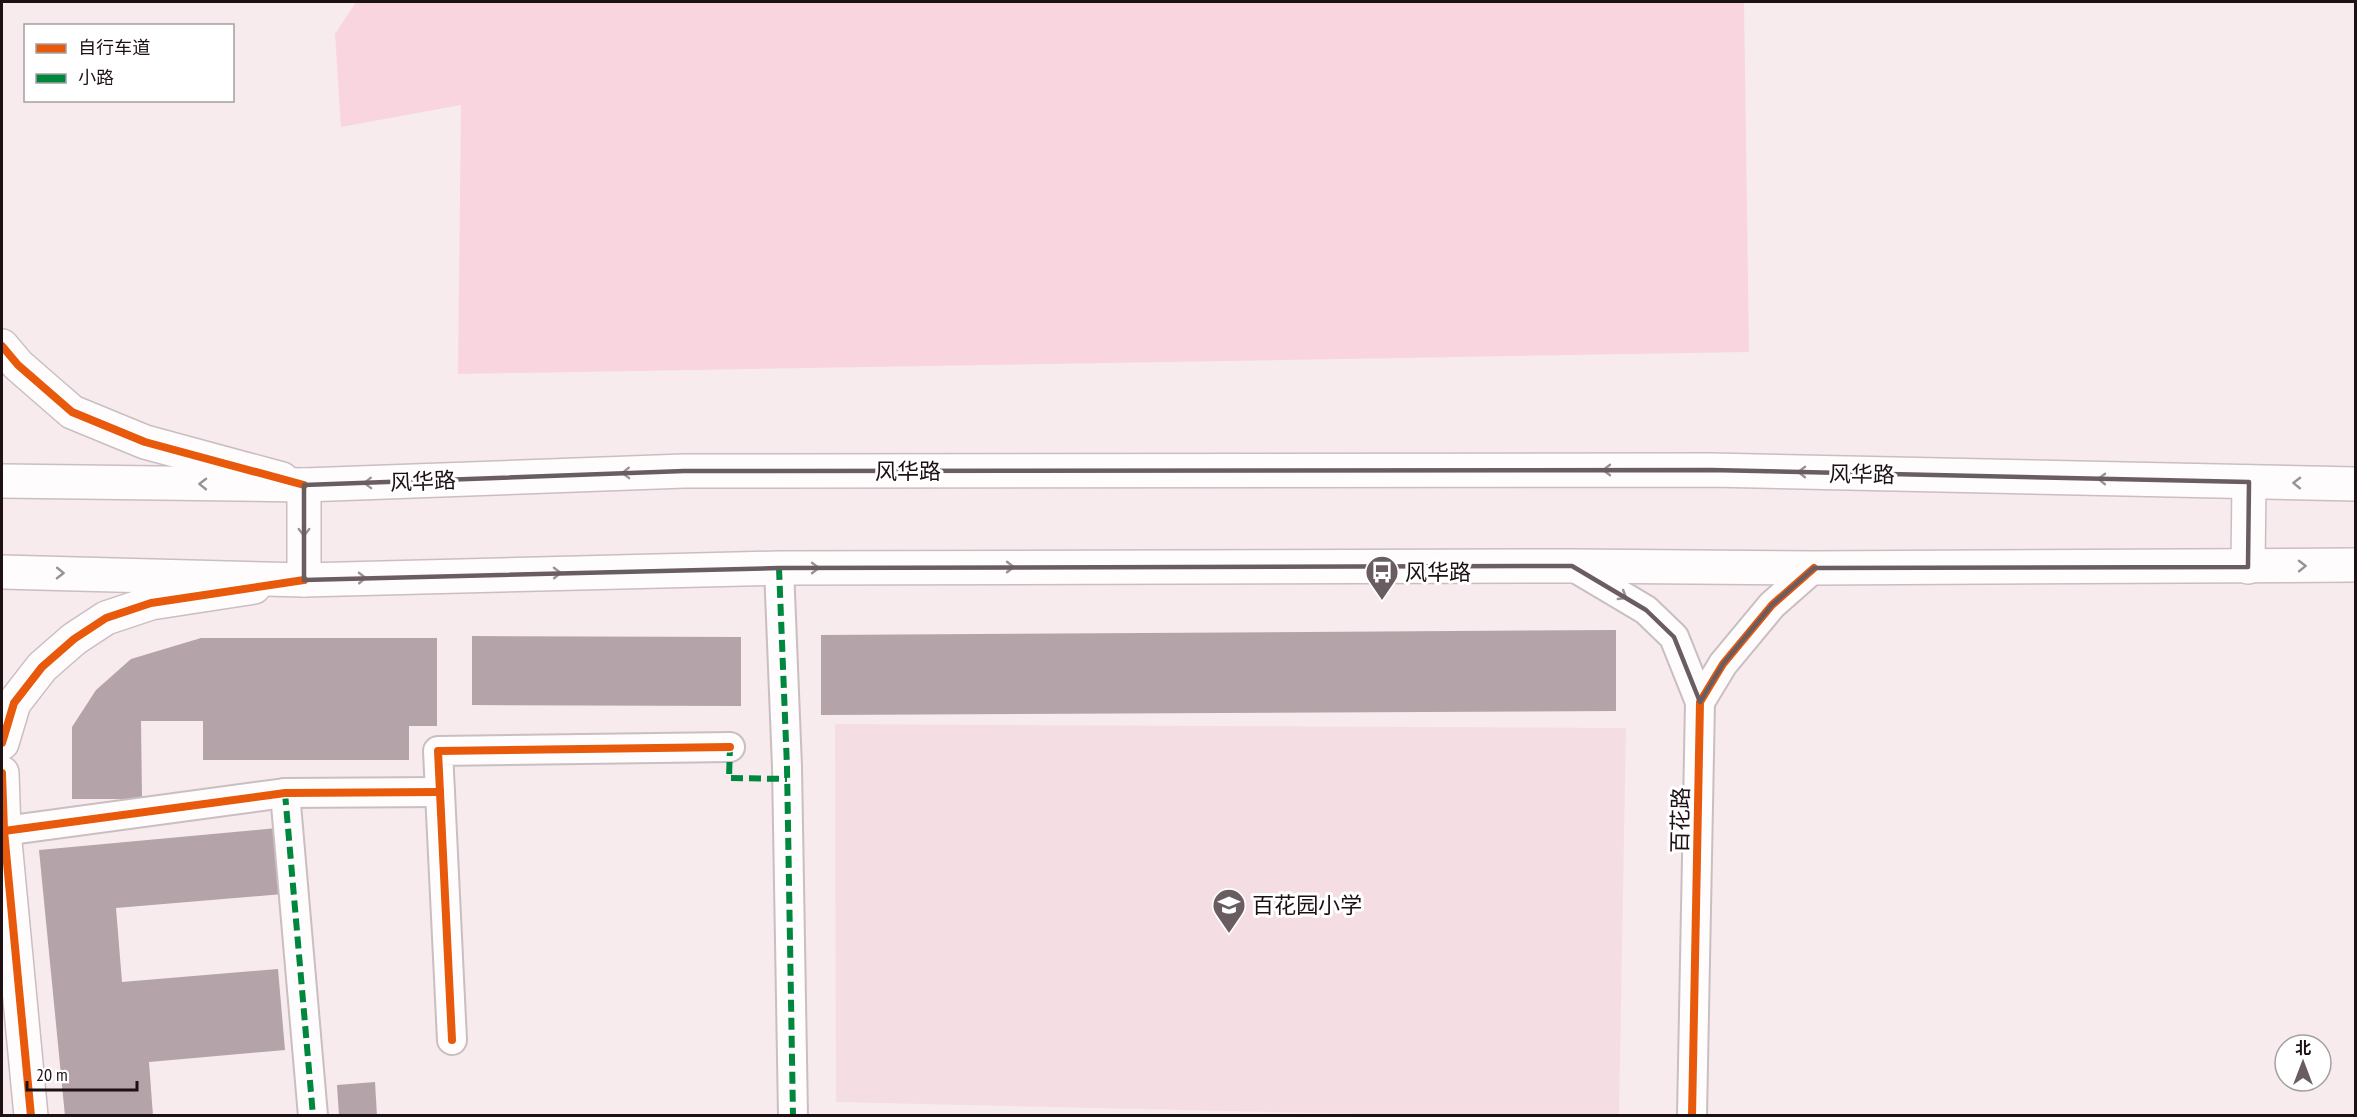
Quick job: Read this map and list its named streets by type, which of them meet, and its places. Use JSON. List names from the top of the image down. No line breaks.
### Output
{"streets":{"main road":["风华路"],"street":["百花路"]},"places":{"bus stop":["风华路"],"school or university":["百花园小学"]},"legend":["自行车道","小路"],"scale_bar":"20 m","north":"top"}
